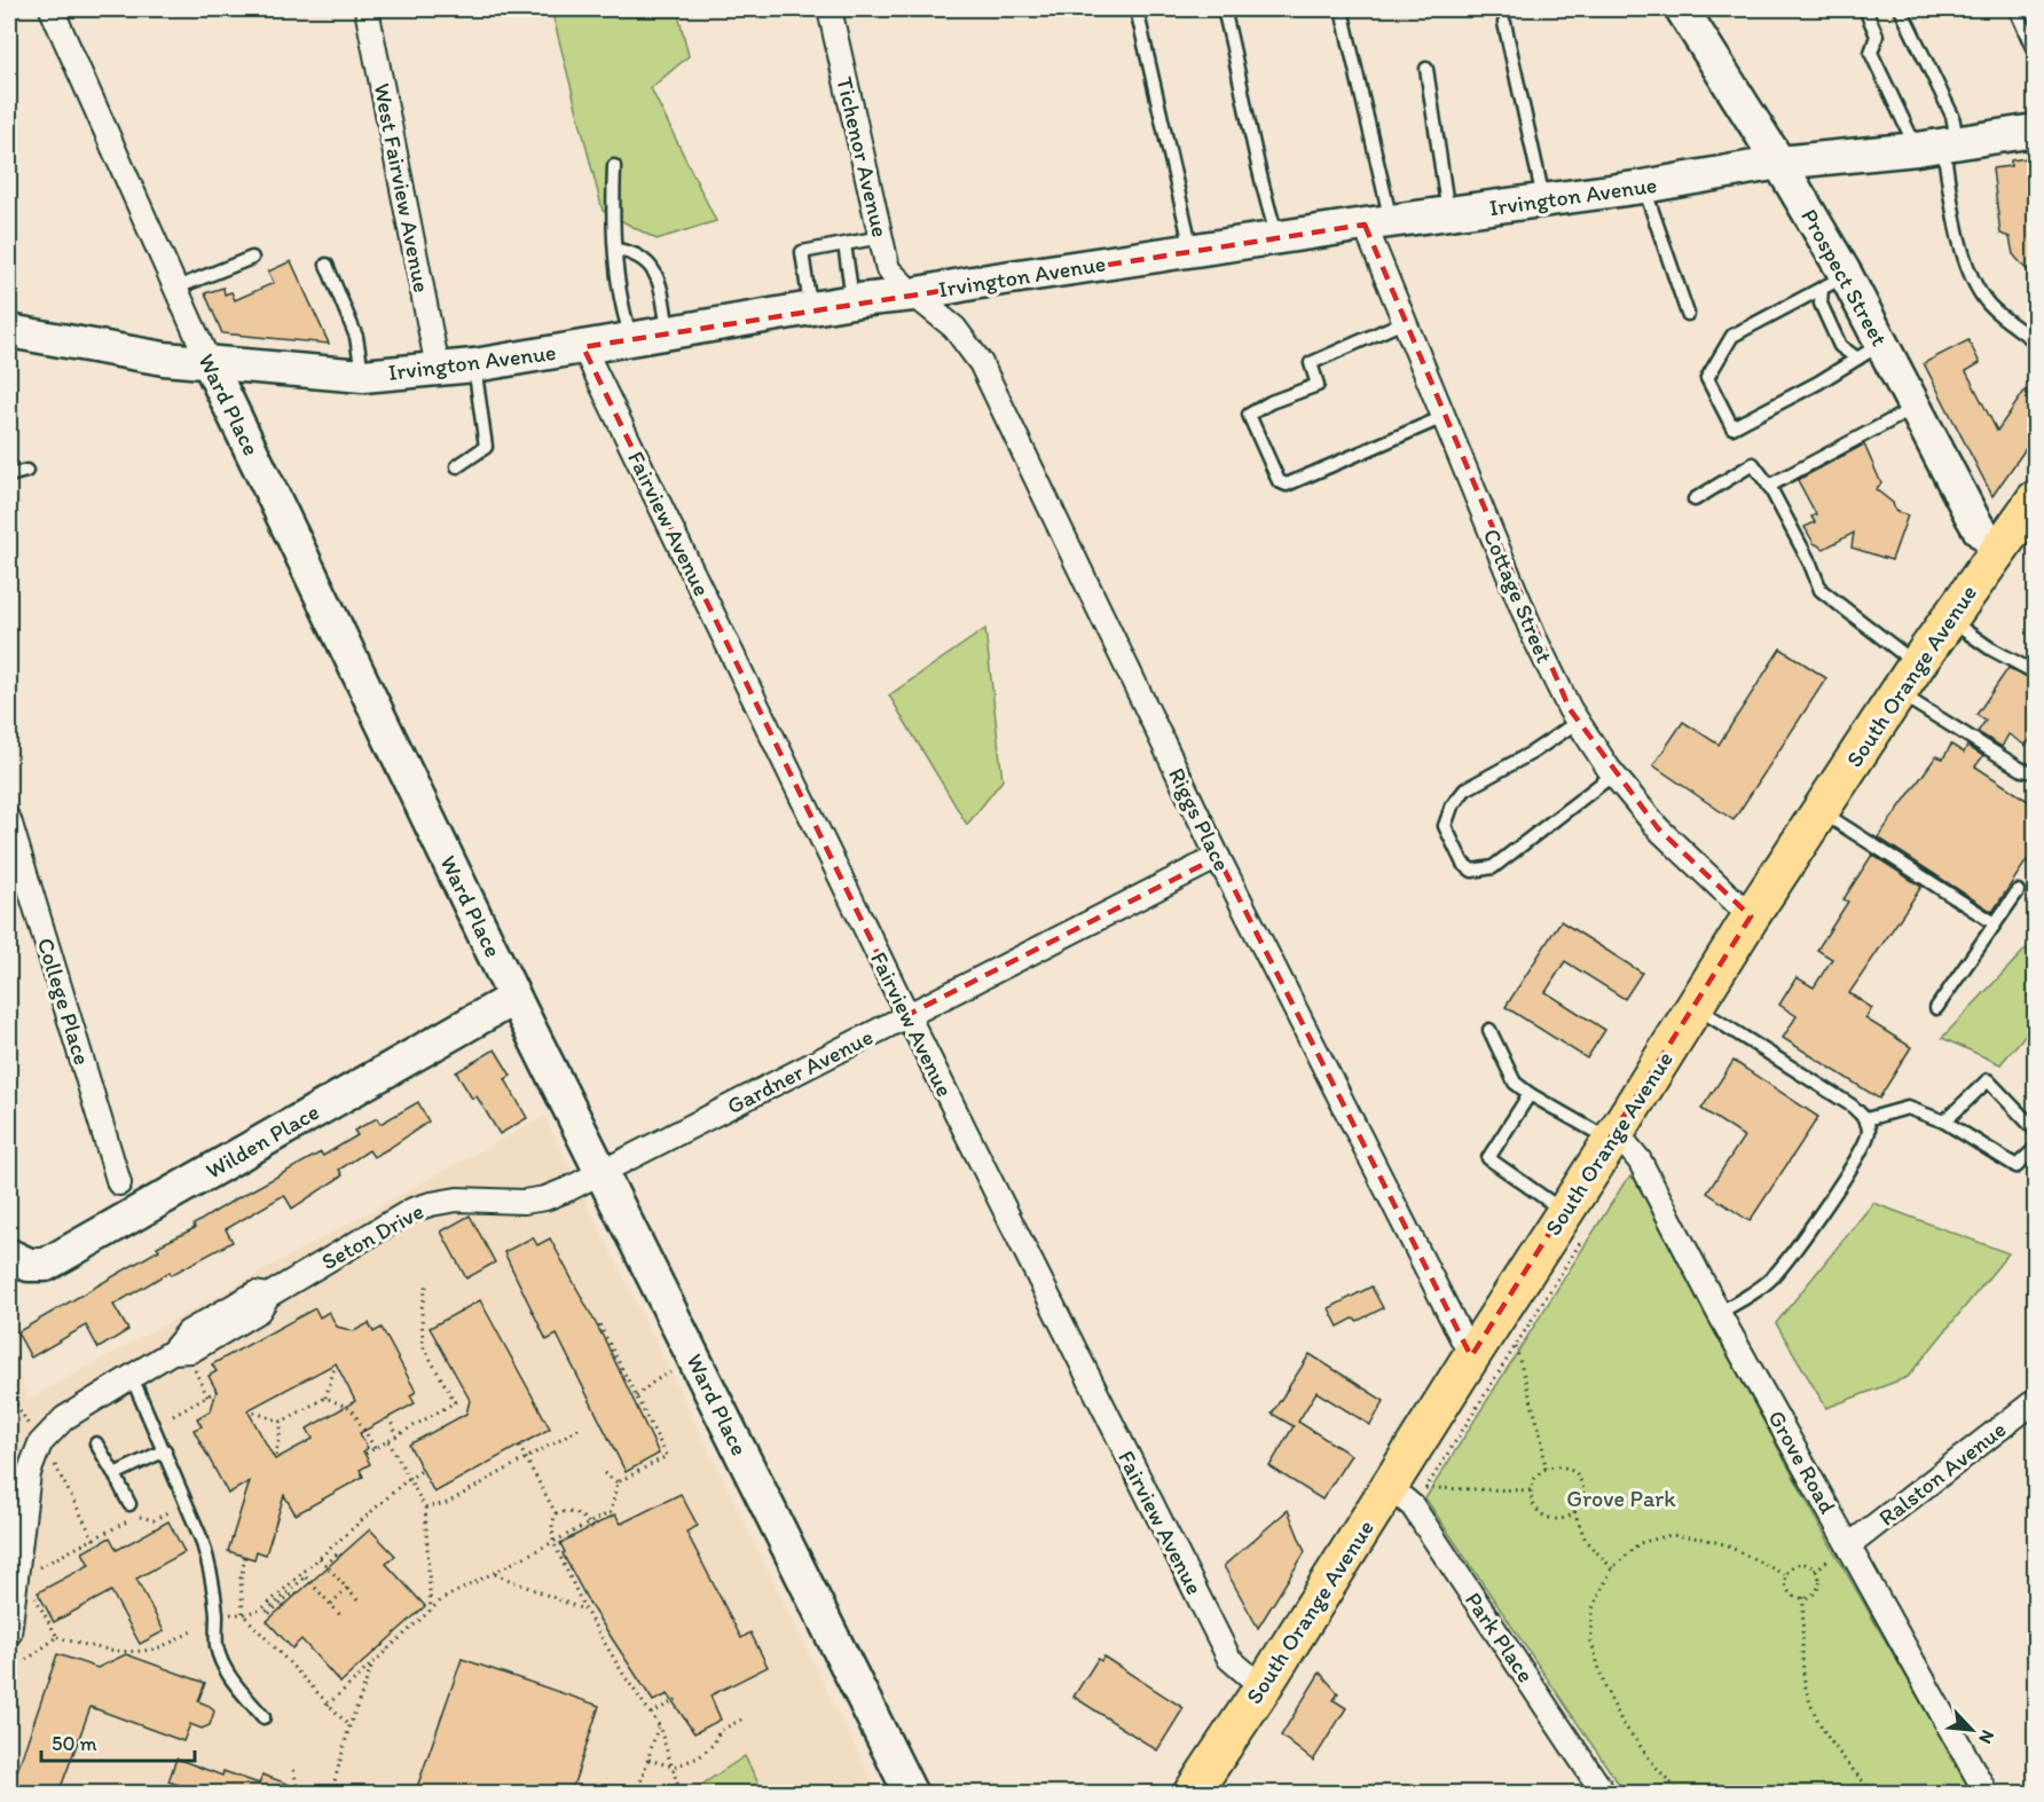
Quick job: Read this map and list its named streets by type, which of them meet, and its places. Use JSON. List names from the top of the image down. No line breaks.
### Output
{"streets":{"main road":["Irvington Avenue","Prospect Street","Ward Place","South Orange Avenue","Wilden Place"],"street":["Tichenor Avenue","West Fairview Avenue","Fairview Avenue","Cottage Street","Riggs Place","College Place","Gardner Avenue","Seton Drive","Grove Road","Ralston Avenue","Park Place"]},"crossings":[["Tichenor Avenue","Irvington Avenue"],["Tichenor Avenue","Riggs Place"],["West Fairview Avenue","Irvington Avenue"],["Irvington Avenue","Prospect Street"],["Irvington Avenue","Ward Place"],["Irvington Avenue","Fairview Avenue"],["Irvington Avenue","Cottage Street"],["Irvington Avenue","Riggs Place"],["Prospect Street","South Orange Avenue"],["Ward Place","Gardner Avenue"],["Ward Place","Wilden Place"],["Ward Place","Seton Drive"],["Fairview Avenue","South Orange Avenue"],["Fairview Avenue","Gardner Avenue"],["Cottage Street","South Orange Avenue"],["South Orange Avenue","Riggs Place"],["South Orange Avenue","Grove Road"],["South Orange Avenue","Park Place"],["Riggs Place","Gardner Avenue"],["Gardner Avenue","Seton Drive"],["Grove Road","Ralston Avenue"]],"parks":["Grove Park"],"scale_bar":"50 m","north":"bottom right"}
